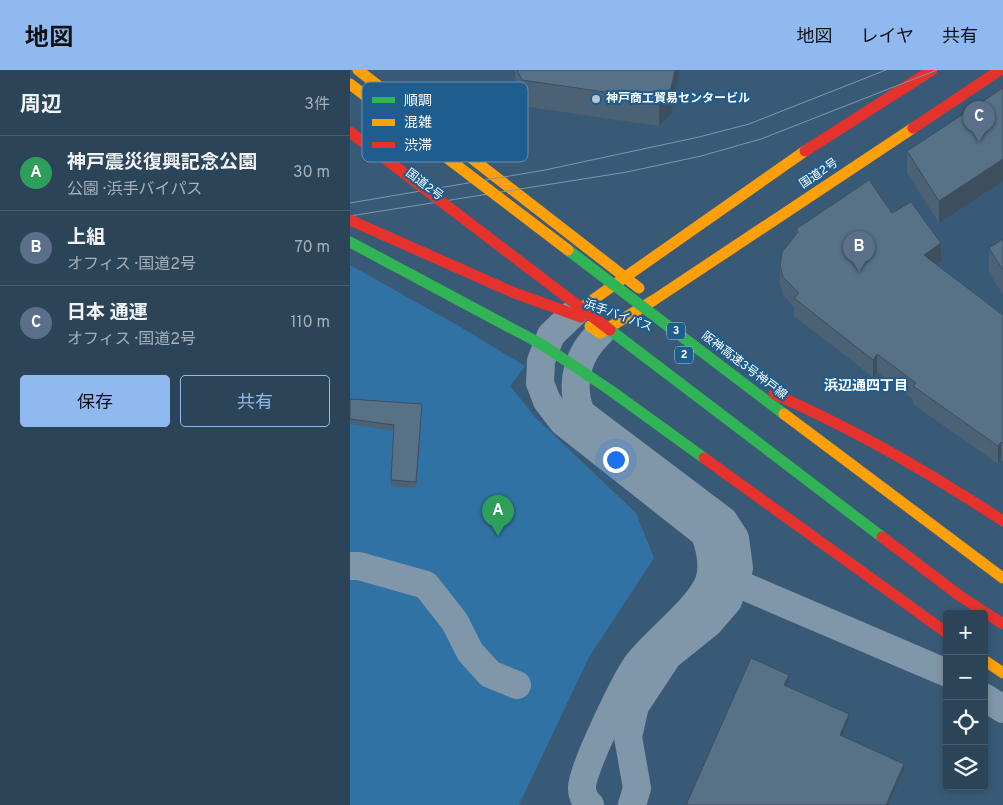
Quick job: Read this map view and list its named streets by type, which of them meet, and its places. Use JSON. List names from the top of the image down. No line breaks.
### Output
{"streets":{"highway":["国道2号","浜手バイパス","3","2","阪神高速3号神戸線"]},"districts":["浜辺通四丁目"],"places":["神戸商工貿易センタービル"],"legend":["順調","混雑","渋滞"],"page":{"header":"地図","nav":["地図","レイヤ","共有"],"heading":["周辺","3件"],"pins":["C","B","A"],"list":[{"mark":"A","name":"神戸震災復興記念公園","note":"公園 · 浜手バイパス","value":"30 m"},{"mark":"B","name":"上組","note":"オフィス · 国道2号","value":"70 m"},{"mark":"C","name":"日本 通運","note":"オフィス · 国道2号","value":"110 m"}],"buttons":["保存","共有"],"map_buttons":["+","−"]}}
